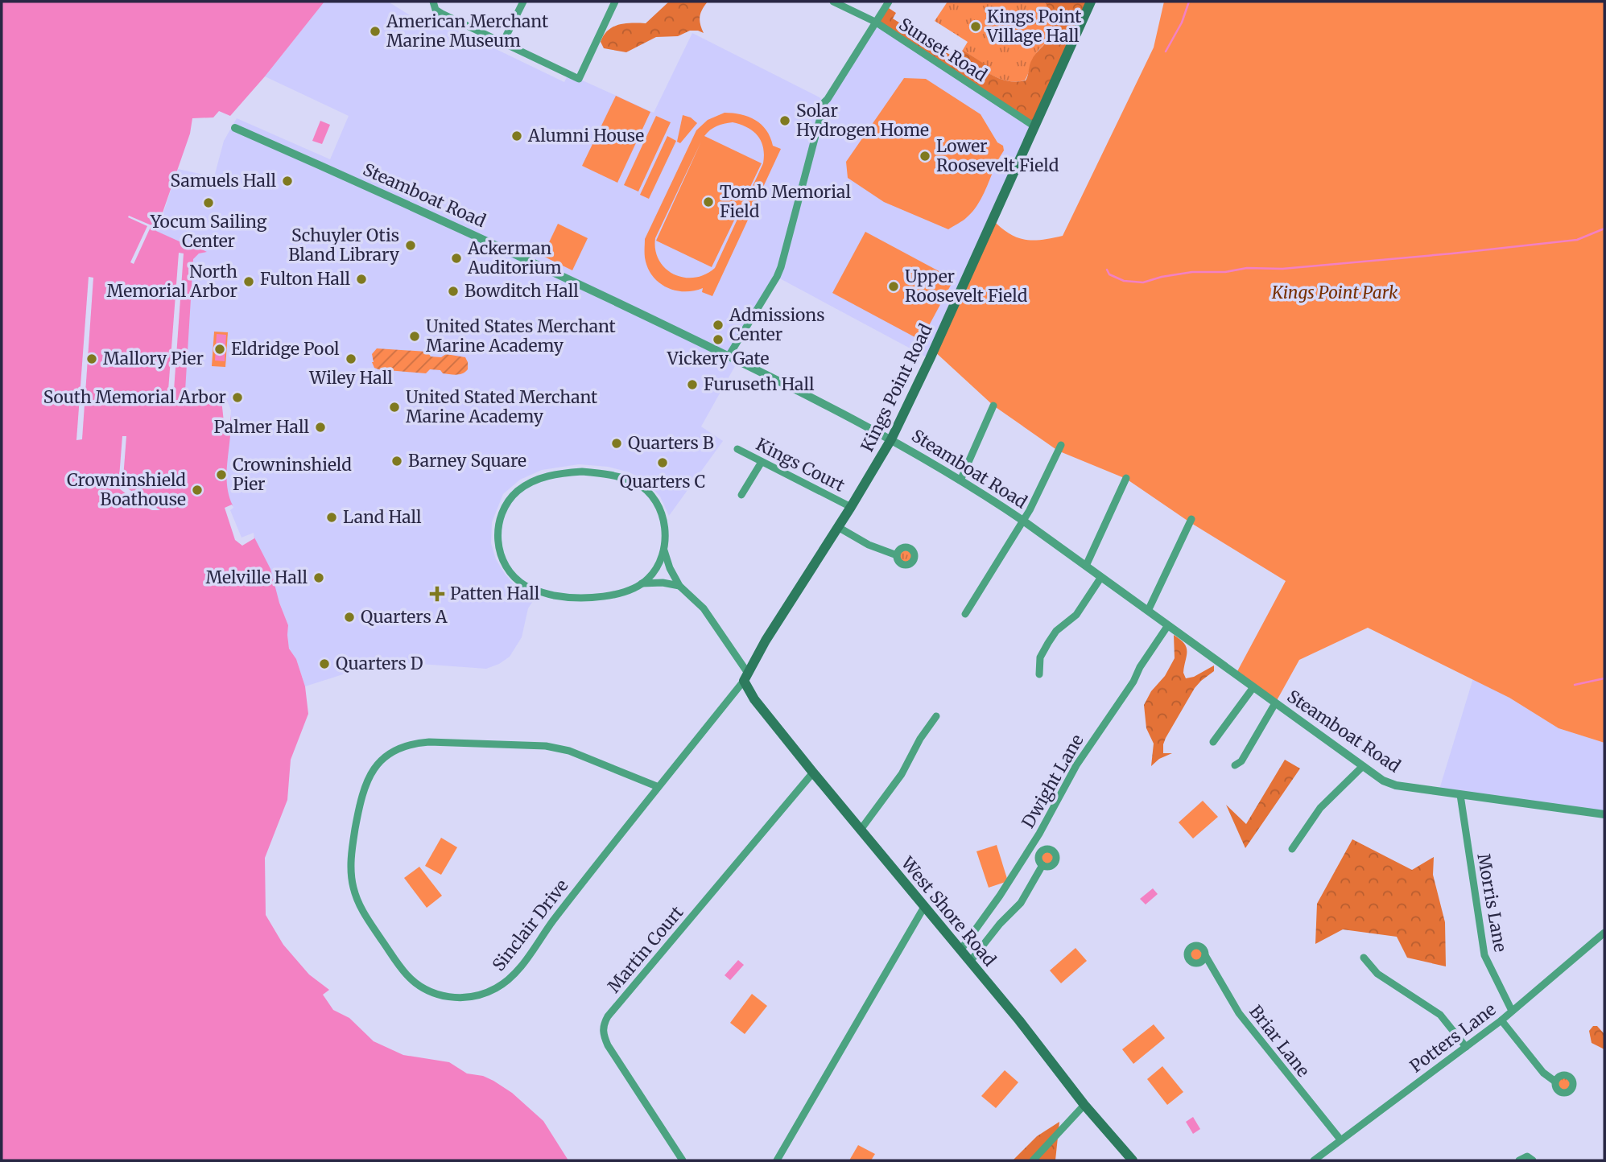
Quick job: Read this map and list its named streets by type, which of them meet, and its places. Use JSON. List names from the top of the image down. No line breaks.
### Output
{"streets":{"main road":["Kings Point Road","West Shore Road"],"street":["Sunset Road","Steamboat Road","Kings Court","Dwight Lane","Morris Lane","Sinclair Drive","Martin Court","Potters Lane","Briar Lane"]},"crossings":[["Sunset Road","Kings Point Road"],["Steamboat Road","Kings Point Road"],["Steamboat Road","Dwight Lane"],["Steamboat Road","Morris Lane"],["Kings Point Road","Kings Court"],["Kings Point Road","West Shore Road"],["Kings Point Road","Sinclair Drive"],["Dwight Lane","West Shore Road"],["Morris Lane","Potters Lane"],["West Shore Road","Sinclair Drive"],["West Shore Road","Martin Court"],["Potters Lane","Briar Lane"]],"parks":["Kings Point Park"],"places":{"other":["Kings Point Village Hall","American Merchant Marine Museum","Solar Hydrogen Home","Alumni House","Lower Roosevelt Field","Samuels Hall","Tomb Memorial Field","Yocum Sailing Center","Schuyler Otis Bland Library","Ackerman Auditorium","Fulton Hall","North Memorial Arbor","Upper Roosevelt Field","Bowditch Hall","Admissions Center","United States Merchant Marine Academy","Vickery Gate","Eldridge Pool","Mallory Pier","Wiley Hall","Furuseth Hall","South Memorial Arbor","United Stated Merchant Marine Academy","Palmer Hall","Quarters B","Barney Square","Quarters C","Crowninshield Pier","Crowninshield Boathouse","Land Hall","Melville Hall","Quarters A","Quarters D"],"health":["Patten Hall"]}}
